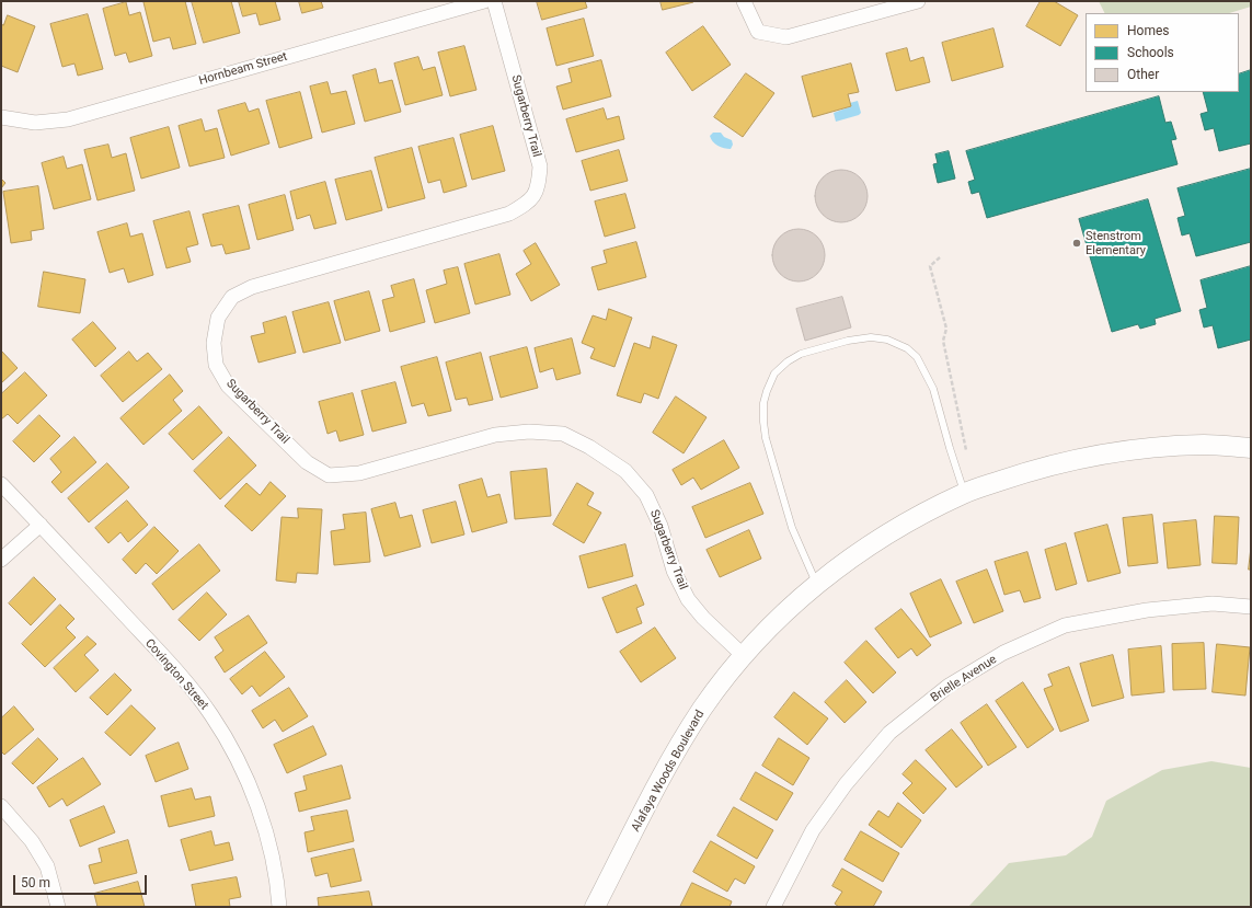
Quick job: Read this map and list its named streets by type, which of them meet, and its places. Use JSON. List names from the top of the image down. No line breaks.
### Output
{"streets":{"street":["Hornbeam Street","Sugarberry Trail","Covington Street","Brielle Avenue","Alafaya Woods Boulevard"]},"crossings":[["Sugarberry Trail","Alafaya Woods Boulevard"]],"places":["Stenstrom Elementary"],"legend":["Homes","Schools","Other"],"scale_bar":"50 m"}
